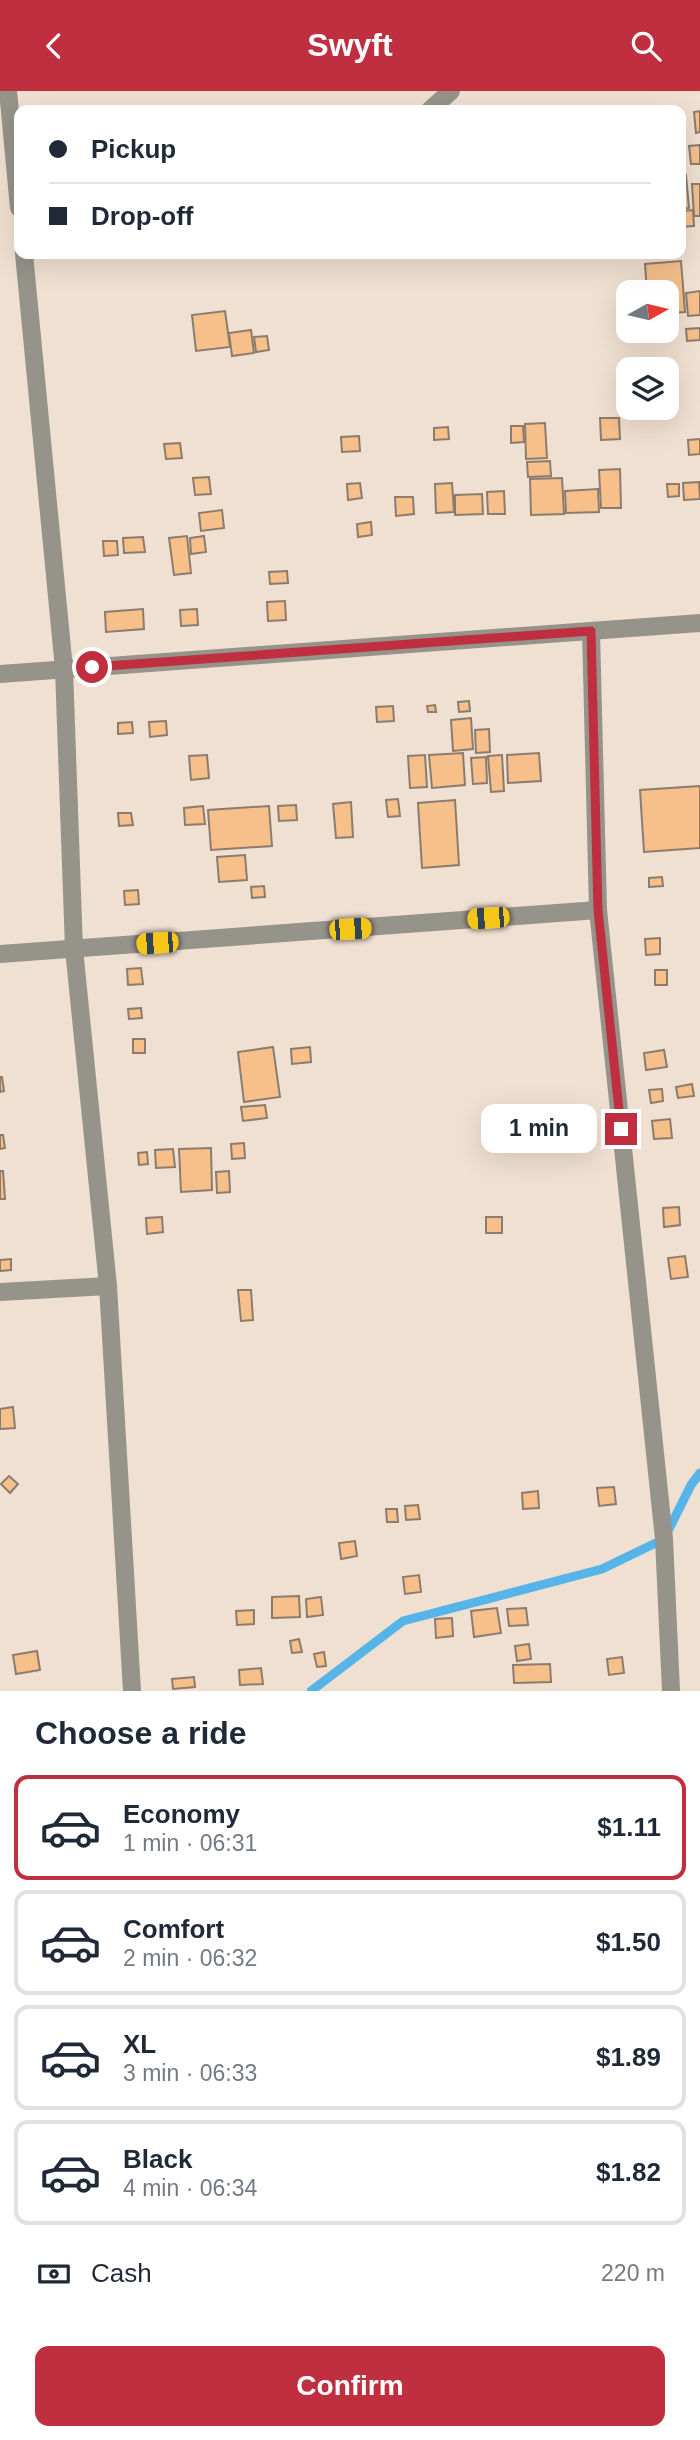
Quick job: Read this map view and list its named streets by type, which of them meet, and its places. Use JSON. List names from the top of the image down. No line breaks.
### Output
{"north":"right","page":{"header":"Swyft","banner":["Pickup","Drop-off"],"bubble":"1 min","heading":"Choose a ride","list":[{"name":"Economy","note":"1 min · 06:31","value":"$1.11"},{"name":"Comfort","note":"2 min · 06:32","value":"$1.50"},{"name":"XL","note":"3 min · 06:33","value":"$1.89"},{"name":"Black","note":"4 min · 06:34","value":"$1.82"}],"pay":["Cash","220 m"],"buttons":"Confirm"}}
